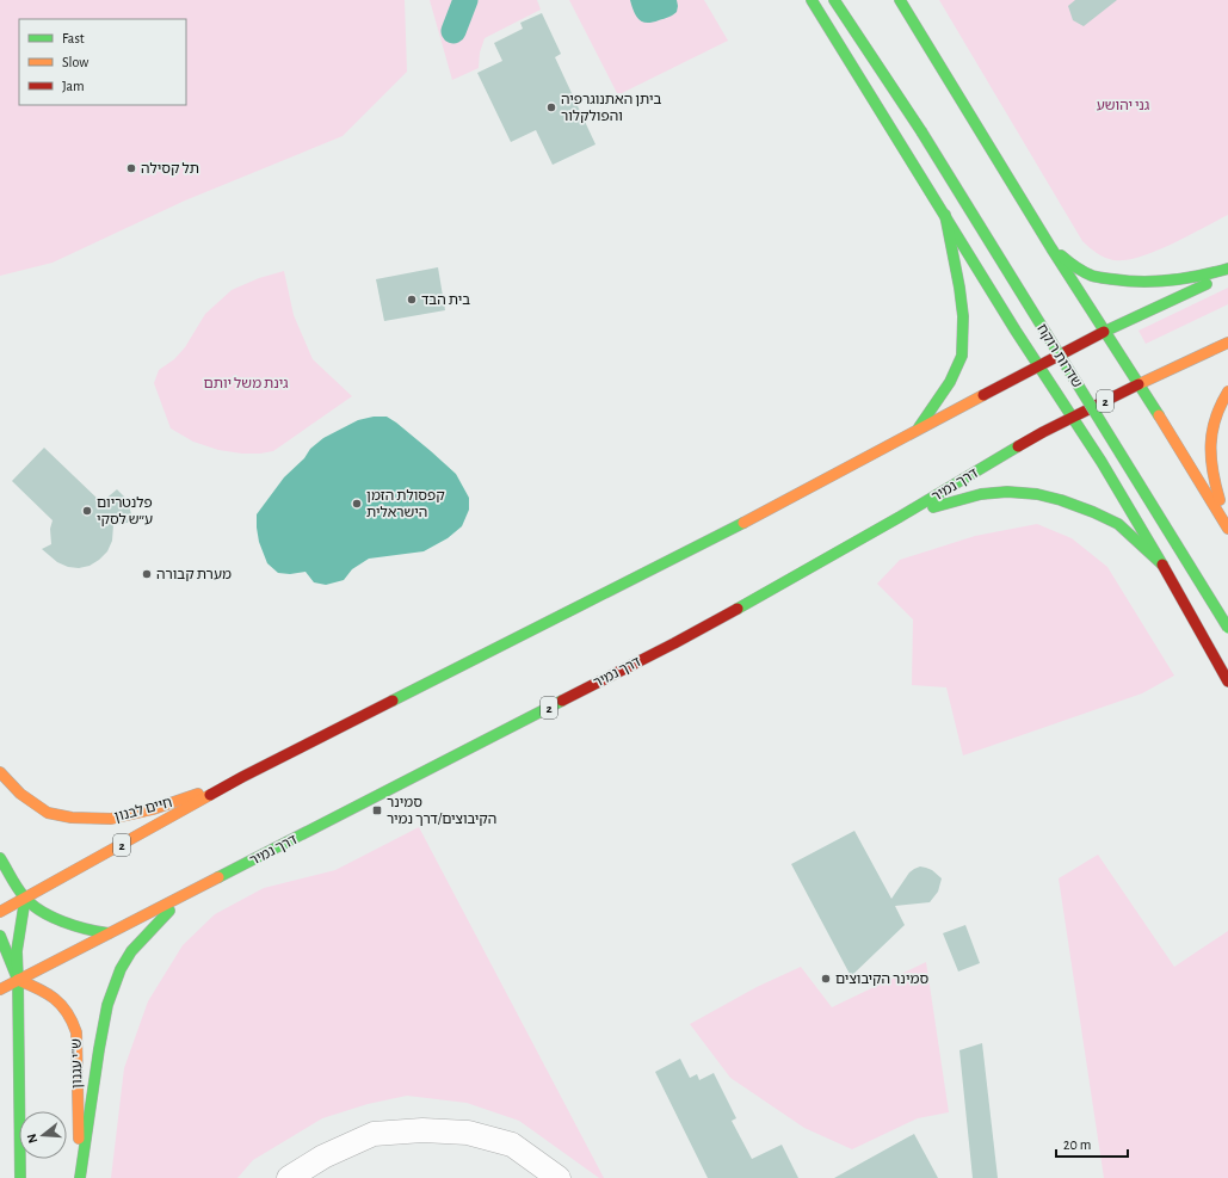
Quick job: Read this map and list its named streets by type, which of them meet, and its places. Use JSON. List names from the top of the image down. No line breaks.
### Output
{"streets":{"main road":["שדרות רוקח","2","דרך נמיר","חיים לבנון","ש''י עגנון"]},"crossings":[["2","חיים לבנון"],["דרך נמיר","ש''י עגנון"]],"parks":["גני יהושע","גינת משל יותם"],"places":{"other":["ביתן האתנוגרפיה והפולקלור","תל קסילה","בית הבד","קפסולת הזמן הישראלית","פלנטריום ע״ש לסקי","מערת קבורה","סמינר הקיבוצים"],"transit":["סמינר הקיבוצים/דרך נמיר"]},"legend":["Fast","Slow","Jam"],"scale_bar":"20 m","north":"left"}
